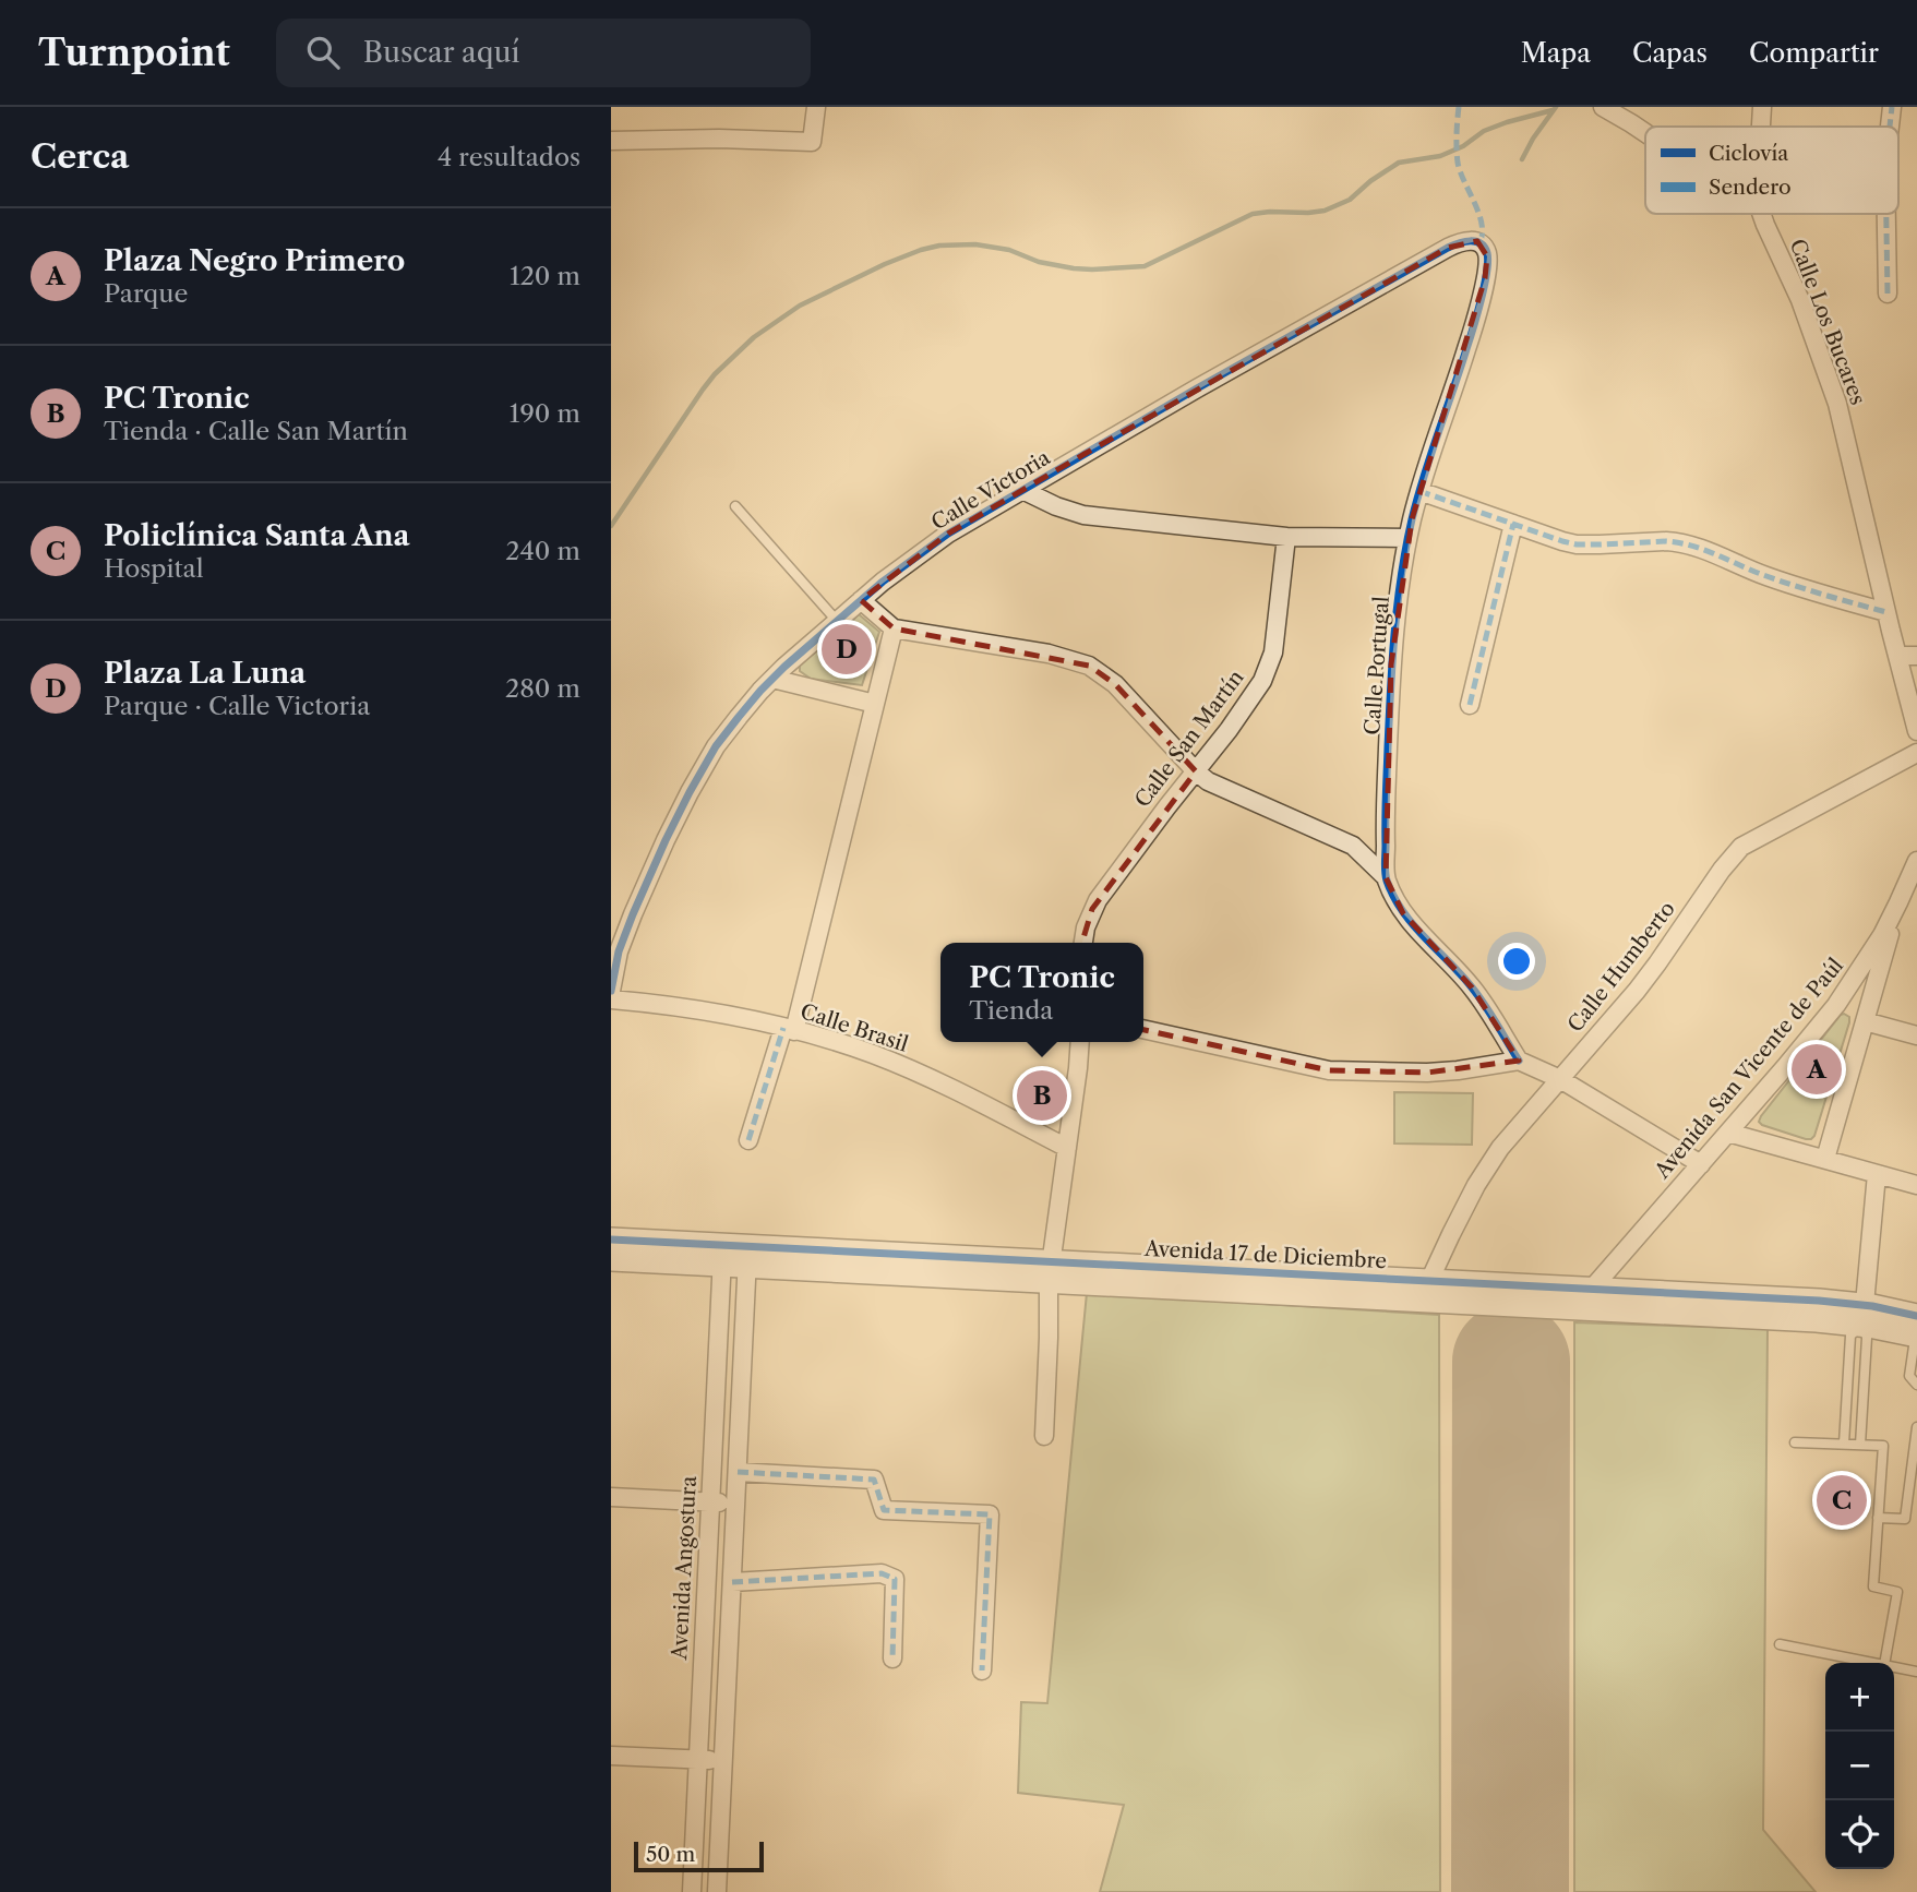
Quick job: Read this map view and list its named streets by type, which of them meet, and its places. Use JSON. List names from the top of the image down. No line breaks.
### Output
{"streets":{"street":["Calle Los Bucares","Calle Victoria","Calle Portugal","Calle San Martín","Calle Humberto","Calle Brasil","Avenida San Vicente de Paúl","Avenida 17 de Diciembre","Avenida Angostura"]},"crossings":[["Calle Victoria","Calle Portugal"],["Calle Humberto","Avenida 17 de Diciembre"],["Avenida San Vicente de Paúl","Avenida 17 de Diciembre"],["Avenida 17 de Diciembre","Avenida Angostura"]],"legend":["Ciclovía","Sendero"],"scale_bar":"50 m","page":{"header":"Turnpoint","search":"Buscar aquí","nav":["Mapa","Capas","Compartir"],"heading":["Cerca","4 resultados"],"list":[{"mark":"A","name":"Plaza Negro Primero","note":"Parque","value":"120 m"},{"mark":"B","name":"PC Tronic","note":"Tienda · Calle San Martín","value":"190 m"},{"mark":"C","name":"Policlínica Santa Ana","note":"Hospital","value":"240 m"},{"mark":"D","name":"Plaza La Luna","note":"Parque · Calle Victoria","value":"280 m"}],"pins":["D","A","B","C"],"popup":["PC Tronic","Tienda"],"map_buttons":["+","−"],"scale":"50 m"}}
